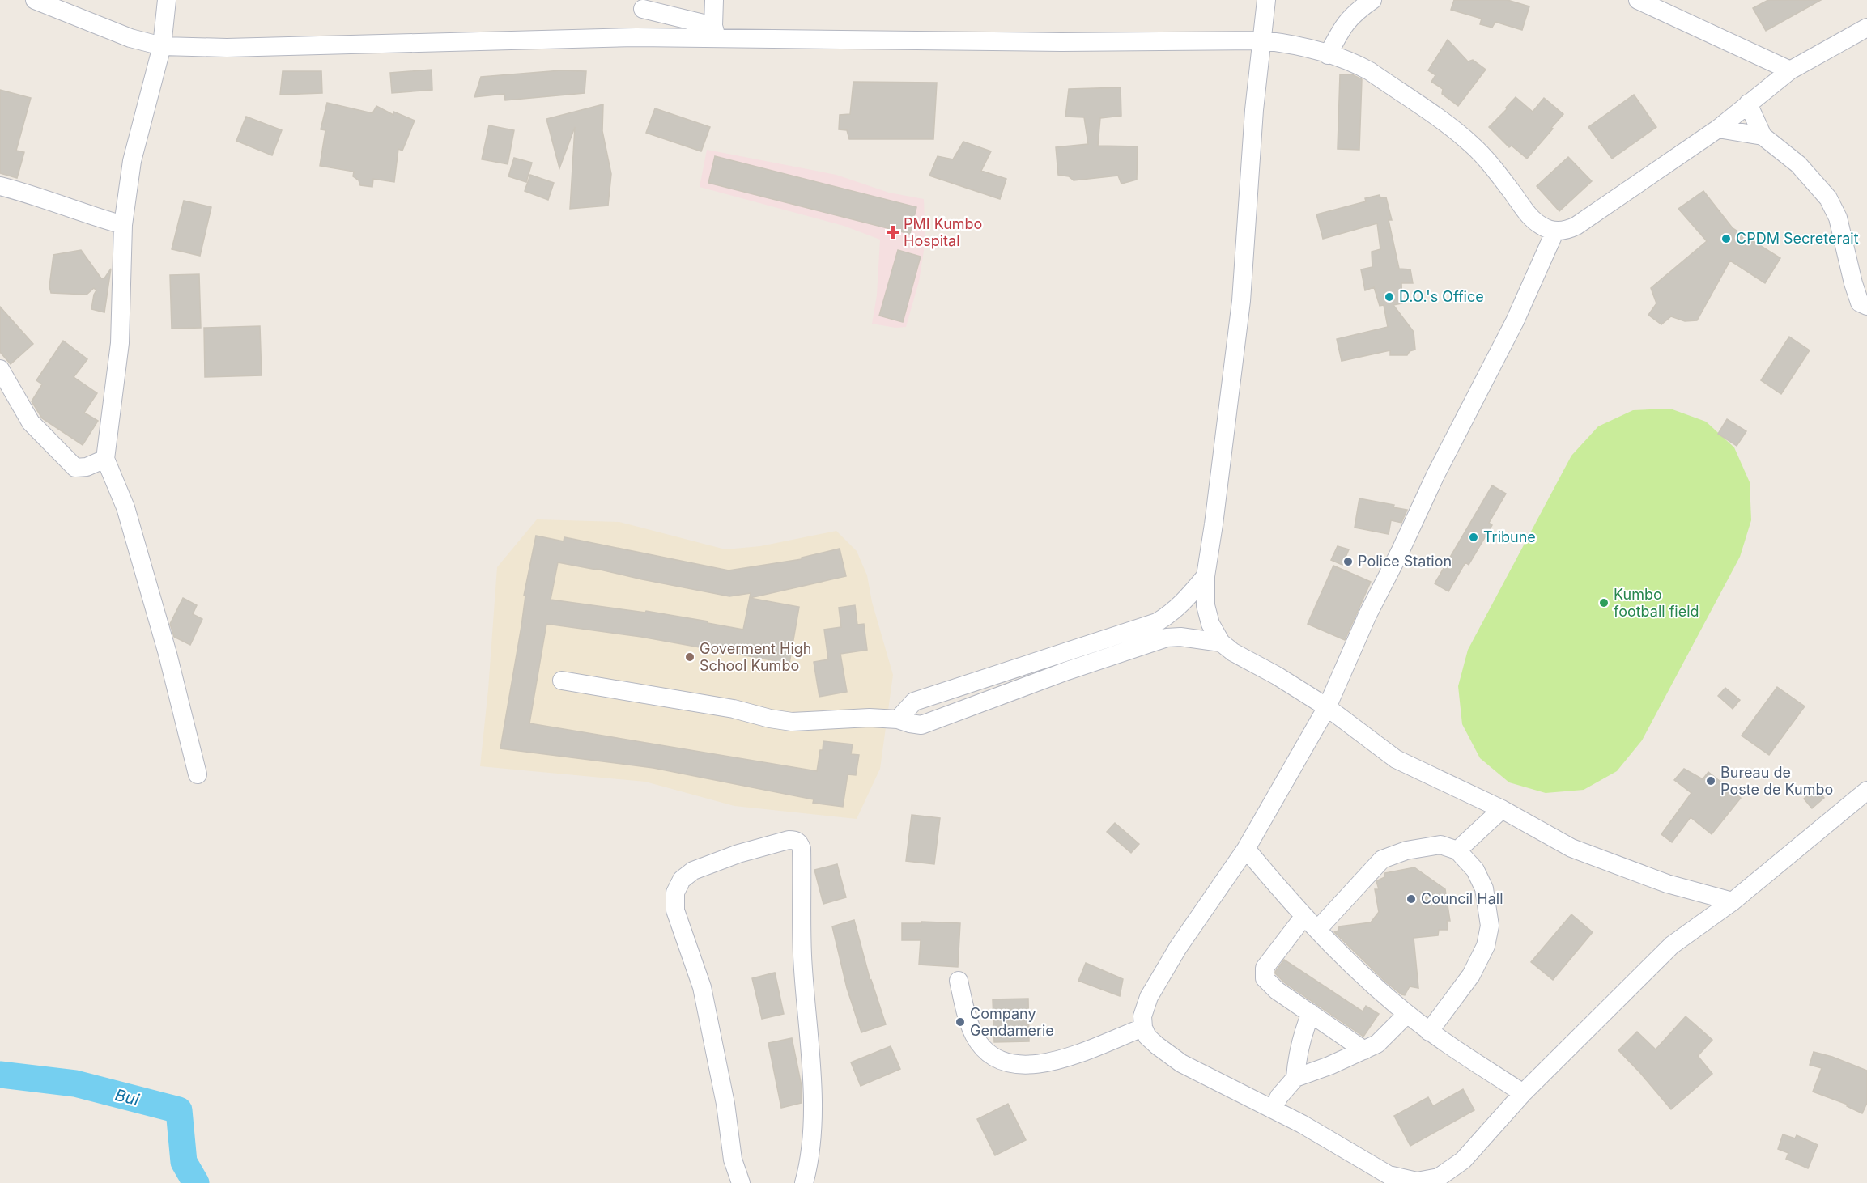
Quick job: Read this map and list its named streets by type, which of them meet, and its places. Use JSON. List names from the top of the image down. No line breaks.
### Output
{"water":["Bui"],"places":{"health":["PMI Kumbo Hospital"],"other":["CPDM Secreterait","D.O.'s Office","Tribune","Police Station","Kumbo football field","Goverment High School Kumbo","Bureau de Poste de Kumbo","Council Hall","Company Gendamerie"]}}
